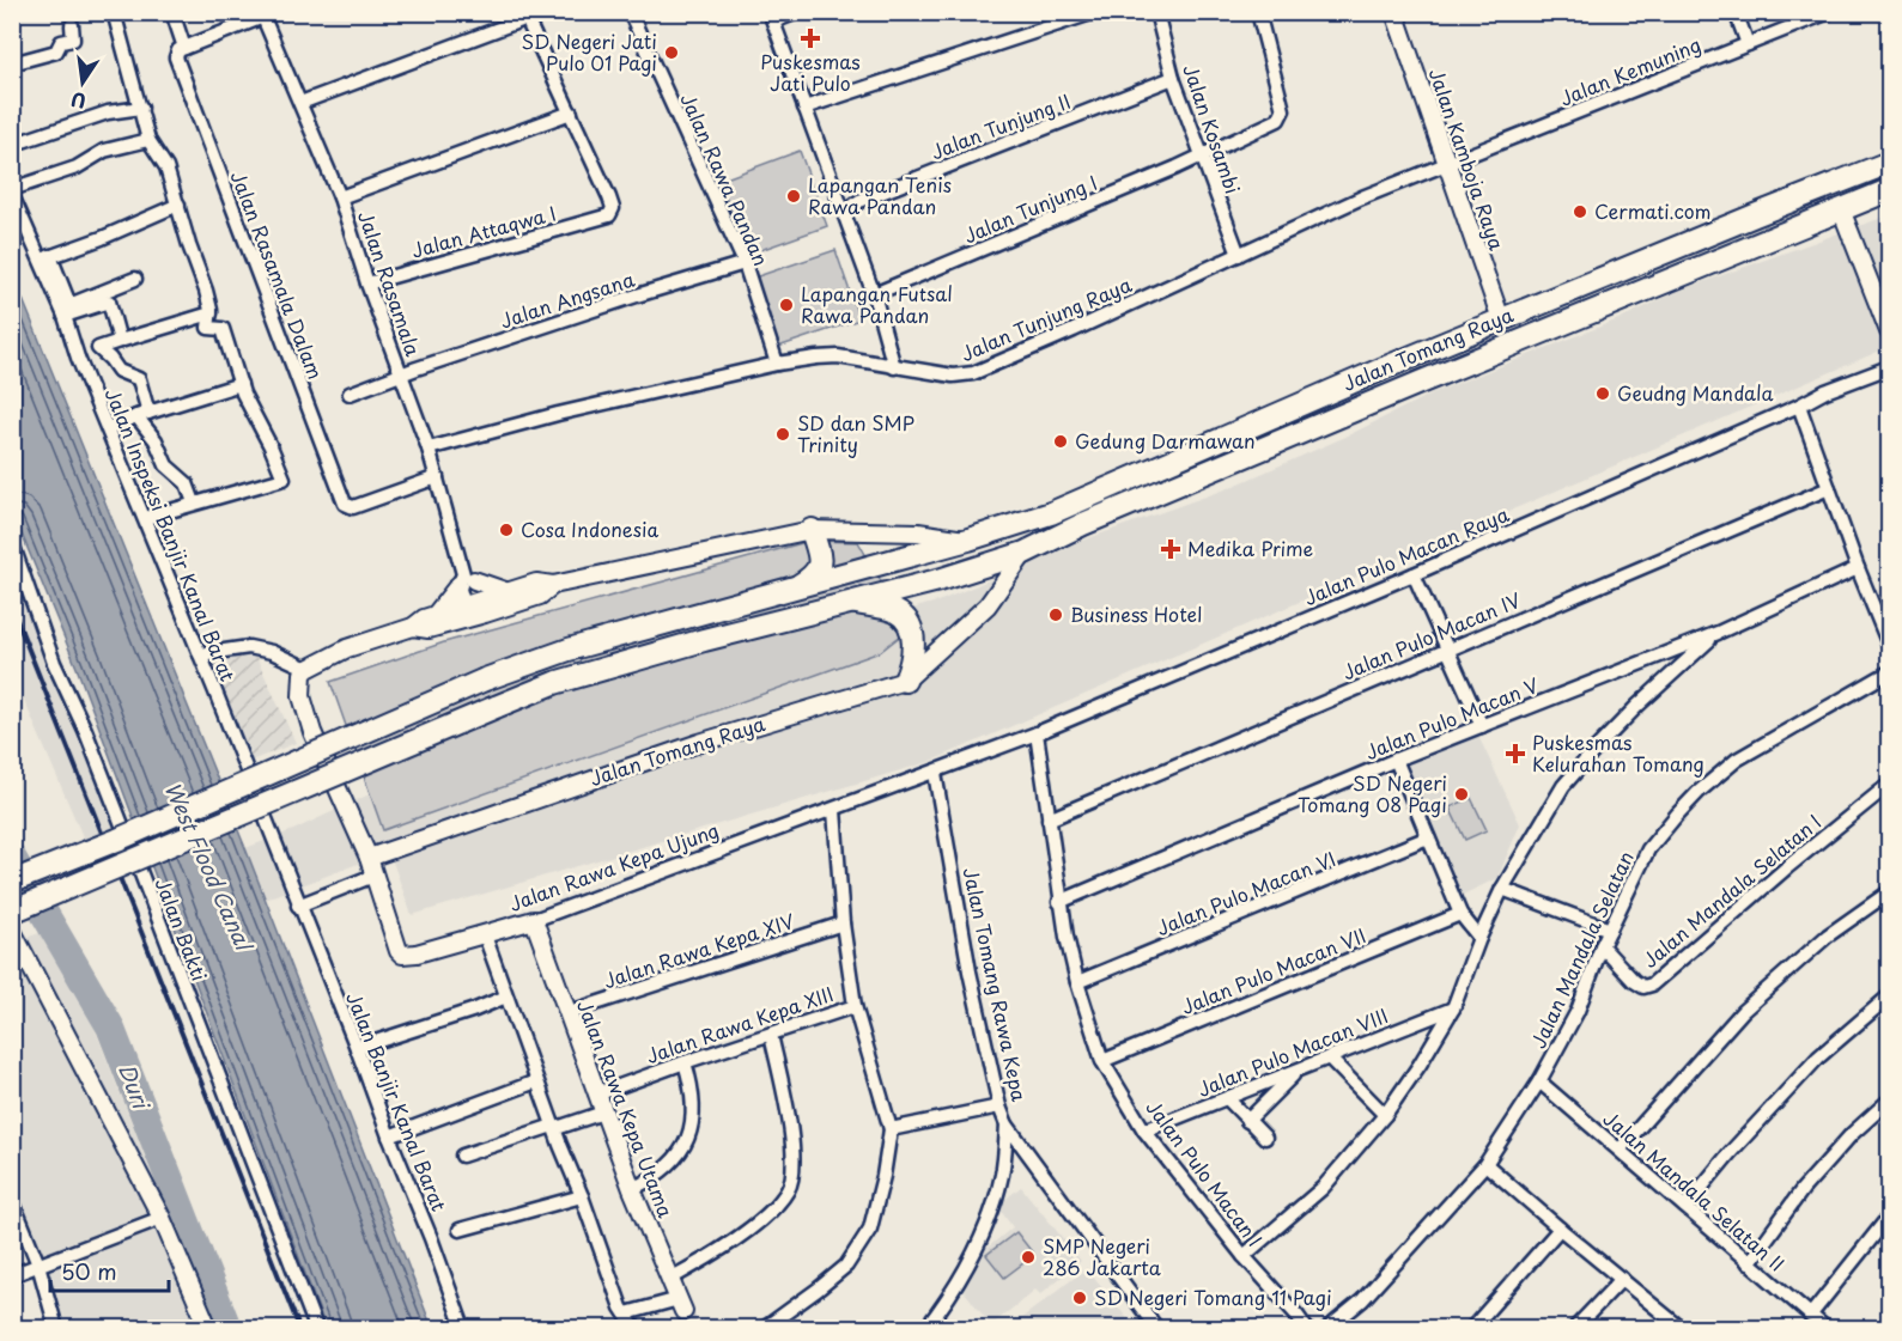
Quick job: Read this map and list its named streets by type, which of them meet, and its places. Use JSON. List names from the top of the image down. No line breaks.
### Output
{"streets":{"main road":["Jalan Tomang Raya"],"street":["Jalan Kemuning","Jalan Tunjung II","Jalan Kosambi","Jalan Kamboja Raya","Jalan Rawa Pandan","Jalan Tunjung I","Jalan Attaqwa I","Jalan Rasamala Dalam","Jalan Rasamala","Jalan Angsana","Jalan Tunjung Raya","Jalan Inspeksi Banjir Kanal Barat","Jalan Pulo Macan Raya","Jalan Pulo Macan IV","Jalan Pulo Macan V","Jalan Rawa Kepa Ujung","Jalan Mandala Selatan I","Jalan Pulo Macan VI","Jalan Bakti","Jalan Mandala Selatan","Jalan Rawa Kepa XIV","Jalan Pulo Macan VII","Jalan Tomang Rawa Kepa","Jalan Rawa Kepa XIII","Jalan Pulo Macan VIII","Jalan Banjir Kanal Barat","Jalan Rawa Kepa Utama","Jalan Pulo Macan I","Jalan Mandala Selatan II"]},"crossings":[["Jalan Kemuning","Jalan Kamboja Raya"],["Jalan Kemuning","Jalan Tunjung Raya"],["Jalan Tunjung II","Jalan Kosambi"],["Jalan Kosambi","Jalan Tunjung I"],["Jalan Kosambi","Jalan Tunjung Raya"],["Jalan Kamboja Raya","Jalan Tunjung Raya"],["Jalan Kamboja Raya","Jalan Tomang Raya"],["Jalan Rawa Pandan","Jalan Angsana"],["Jalan Rawa Pandan","Jalan Tunjung Raya"],["Jalan Attaqwa I","Jalan Rasamala"],["Jalan Rasamala Dalam","Jalan Rasamala"],["Jalan Rasamala","Jalan Angsana"],["Jalan Rasamala","Jalan Tunjung Raya"],["Jalan Rasamala","Jalan Tomang Raya"],["Jalan Tomang Raya","Jalan Rawa Kepa Ujung"],["Jalan Inspeksi Banjir Kanal Barat","Jalan Banjir Kanal Barat"],["Jalan Pulo Macan Raya","Jalan Rawa Kepa Ujung"],["Jalan Pulo Macan Raya","Jalan Tomang Rawa Kepa"],["Jalan Pulo Macan Raya","Jalan Pulo Macan I"],["Jalan Pulo Macan IV","Jalan Pulo Macan I"],["Jalan Pulo Macan V","Jalan Pulo Macan I"],["Jalan Rawa Kepa Ujung","Jalan Tomang Rawa Kepa"],["Jalan Rawa Kepa Ujung","Jalan Rawa Kepa Utama"],["Jalan Mandala Selatan I","Jalan Mandala Selatan"],["Jalan Pulo Macan VI","Jalan Pulo Macan I"],["Jalan Mandala Selatan","Jalan Mandala Selatan II"],["Jalan Rawa Kepa XIV","Jalan Rawa Kepa Utama"],["Jalan Pulo Macan VII","Jalan Pulo Macan I"],["Jalan Rawa Kepa XIII","Jalan Rawa Kepa Utama"],["Jalan Pulo Macan VIII","Jalan Pulo Macan I"]],"water":["West Flood Canal","Duri"],"places":{"health":["Puskesmas Jati Pulo","Medika Prime","Puskesmas Kelurahan Tomang"],"other":["SD Negeri Jati Pulo 01 Pagi","Lapangan Tenis Rawa Pandan","Cermati.com","Lapangan Futsal Rawa Pandan","Geudng Mandala","SD dan SMP Trinity","Gedung Darmawan","Cosa Indonesia","Business Hotel","SD Negeri Tomang 08 Pagi","SMP Negeri 286 Jakarta","SD Negeri Tomang 11 Pagi"]},"scale_bar":"50 m","north":"bottom"}
